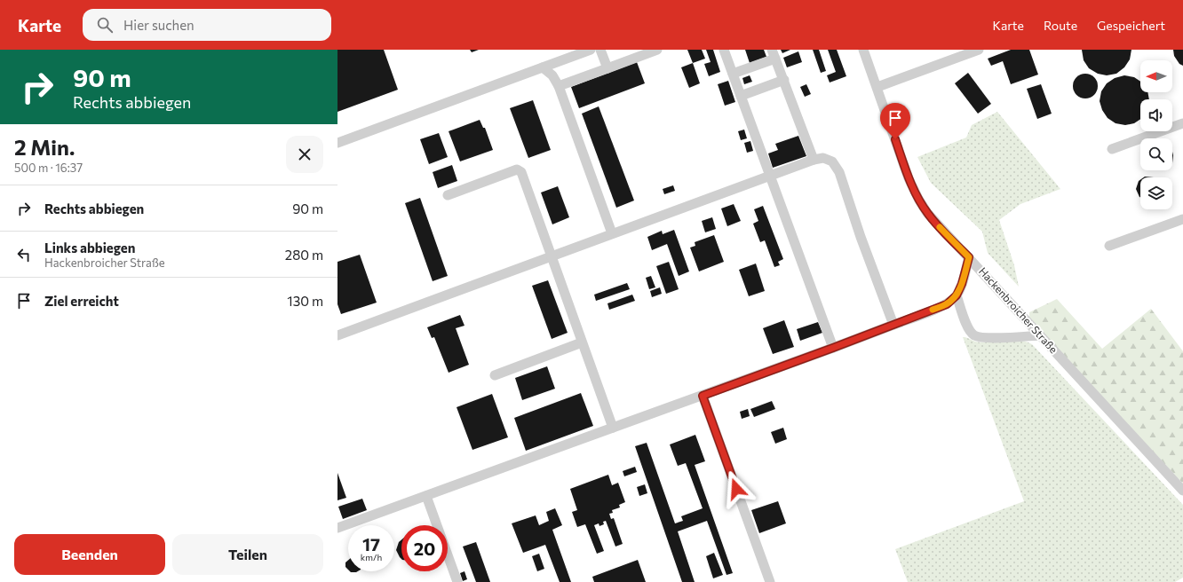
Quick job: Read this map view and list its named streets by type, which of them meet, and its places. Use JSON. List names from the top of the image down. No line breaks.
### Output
{"streets":{"lane":["Hackenbroicher Straße"]},"north":"left","page":{"header":"Karte","search":"Hier suchen","nav":["Karte","Route","Gespeichert"],"turn":["90 m","Rechts abbiegen"],"heading":["2 Min.","500 m · 16:37"],"list":[{"name":"Rechts abbiegen","value":"90 m"},{"name":"Links abbiegen","note":"Hackenbroicher Straße","value":"280 m"},{"name":"Ziel erreicht","value":"130 m"}],"speed":"17 km/h","limit":"20","buttons":["Beenden","Teilen"]}}
